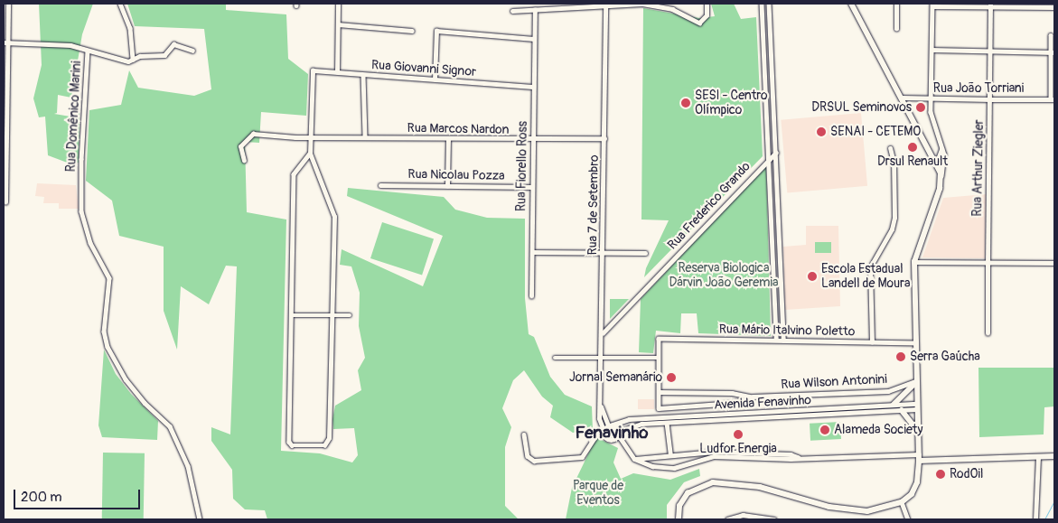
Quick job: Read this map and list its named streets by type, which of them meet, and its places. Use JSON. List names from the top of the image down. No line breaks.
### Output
{"streets":{"street":["Rua Giovanni Signor","Rua João Torriani","Rua Domênico Marini","Rua Marcos Nardon","Rua Fiorello Ross","Rua Arthur Ziegler","Rua Nicolau Pozza","Rua 7 de Setembro","Rua Frederico Grando","Rua Mário Italvino Poletto","Rua Wilson Antonini","Avenida Fenavinho"]},"crossings":[["Rua Giovanni Signor","Rua Marcos Nardon"],["Rua Giovanni Signor","Rua Fiorello Ross"],["Rua João Torriani","Rua Arthur Ziegler"],["Rua Marcos Nardon","Rua Fiorello Ross"],["Rua Marcos Nardon","Rua 7 de Setembro"],["Rua Fiorello Ross","Rua Nicolau Pozza"],["Rua 7 de Setembro","Rua Frederico Grando"],["Rua 7 de Setembro","Avenida Fenavinho"]],"districts":["Fenavinho"],"parks":["Reserva Biologica Dárvin João Geremia","Parque de Eventos"],"places":["SESI - Centro Olímpico","DRSUL Seminovos","SENAI - CETEMO","Drsul Renault","Escola Estadual Landell de Moura","Serra Gaúcha","Jornal Semanário","Alameda Society","Ludfor Energia","RodOil"],"scale_bar":"200 m"}
